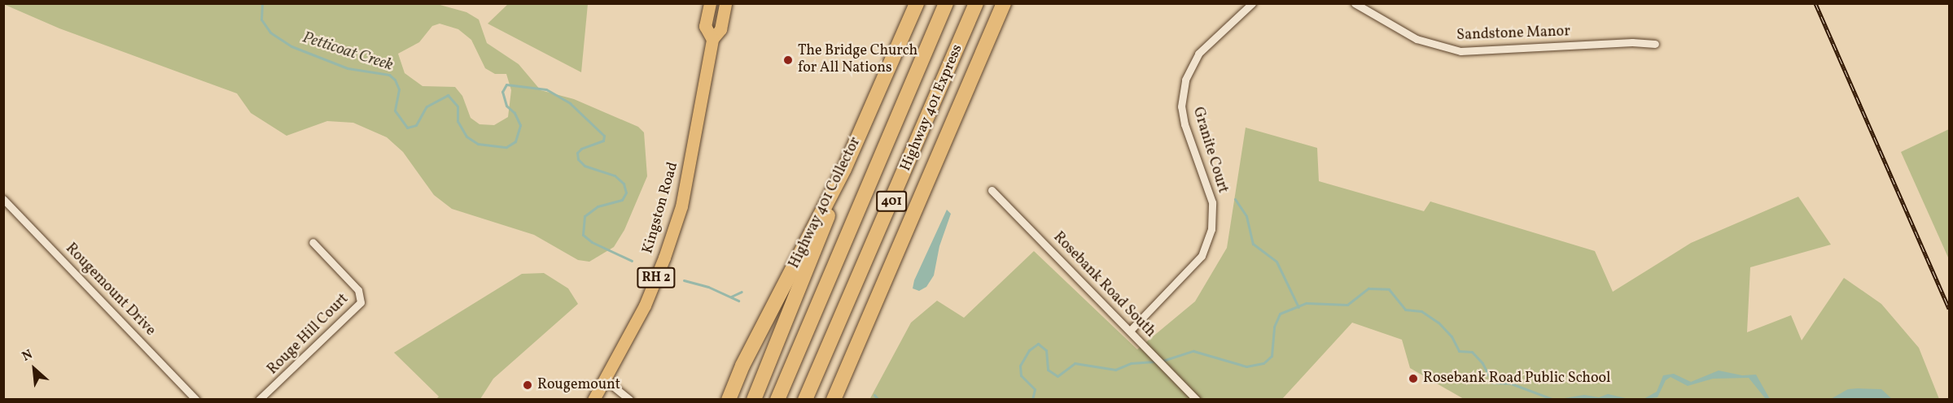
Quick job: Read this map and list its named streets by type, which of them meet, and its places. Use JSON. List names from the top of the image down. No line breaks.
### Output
{"streets":{"highway":["Highway 401 Express","401","Highway 401 Collector"],"main road":["Kingston Road","RH 2"],"street":["Sandstone Manor","Granite Court","Rosebank Road South","Rougemount Drive","Rouge Hill Court"]},"crossings":[["Granite Court","Rosebank Road South"]],"water":["Petticoat Creek"],"places":["The Bridge Church for All Nations","Rosebank Road Public School","Rougemount"],"north":"top left"}
